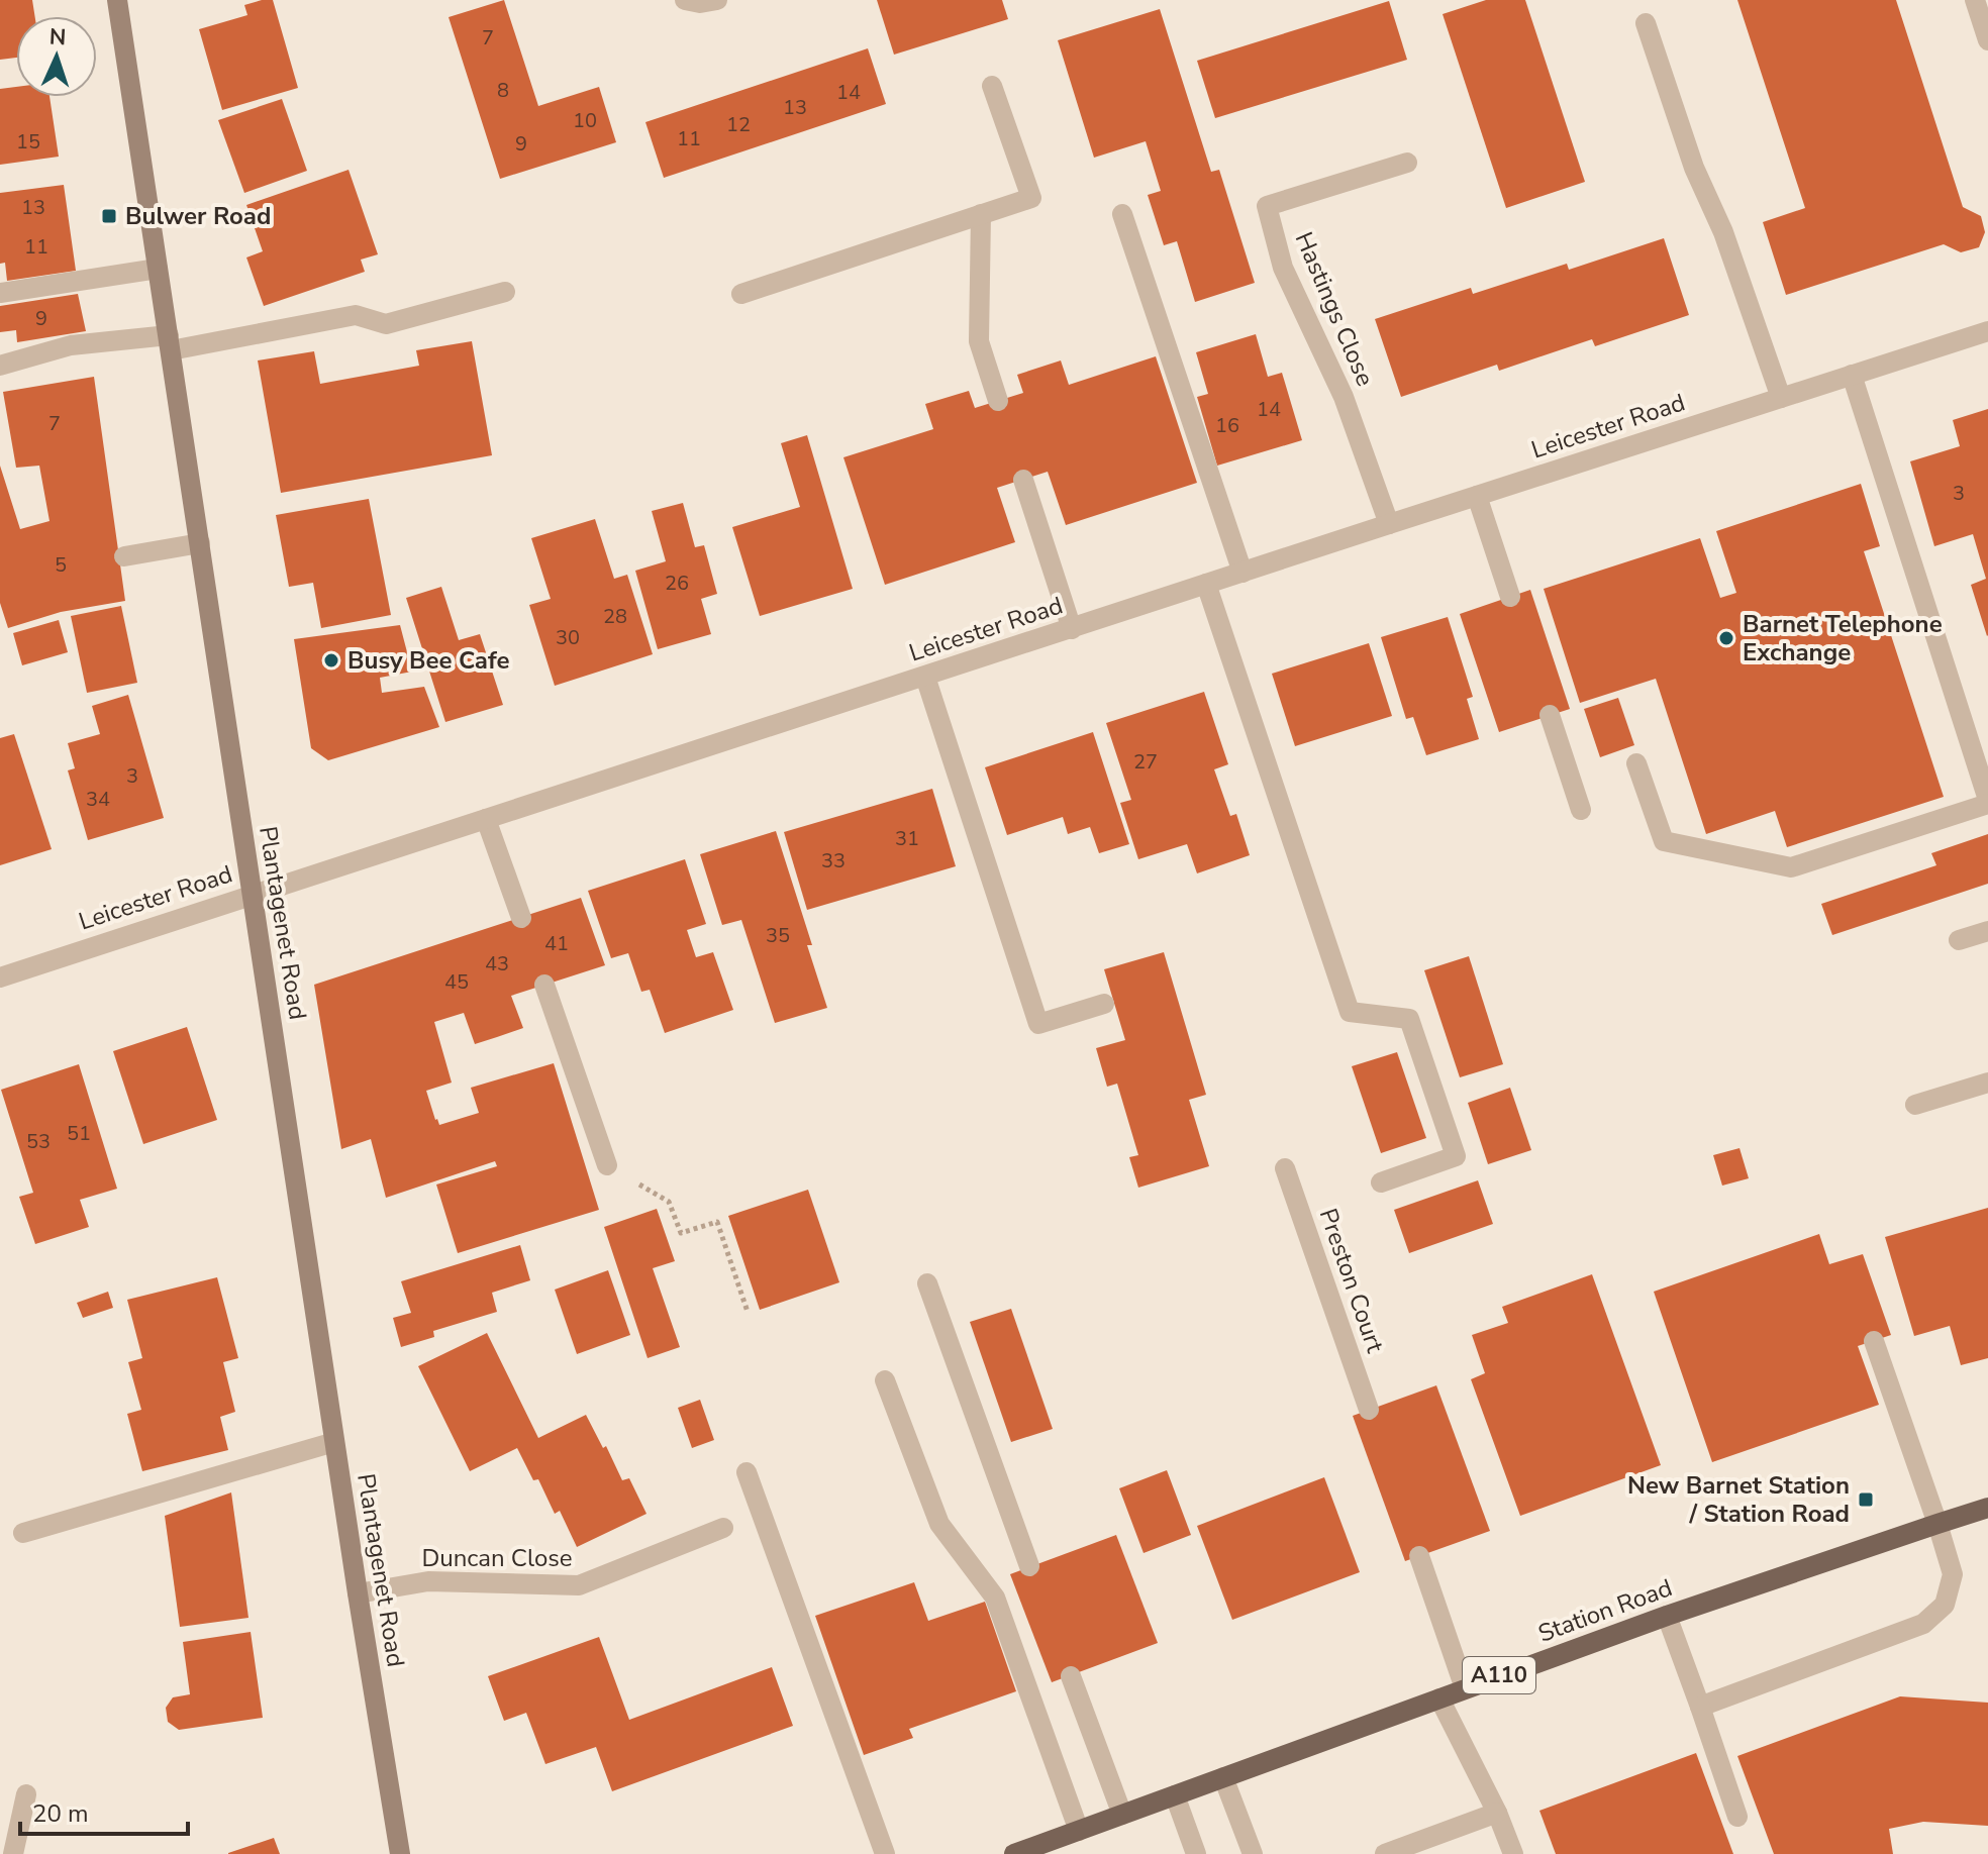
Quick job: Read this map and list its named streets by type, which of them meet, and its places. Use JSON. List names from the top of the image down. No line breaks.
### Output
{"streets":{"main road":["Station Road","A110"],"street":["Hastings Close","Leicester Road","Plantagenet Road","Preston Court","Duncan Close"]},"crossings":[["Hastings Close","Leicester Road"],["Leicester Road","Plantagenet Road"],["Plantagenet Road","Duncan Close"]],"places":{"transit":["Bulwer Road","New Barnet Station / Station Road"],"other":["Barnet Telephone Exchange","Busy Bee Cafe"]},"house_numbers":["7","8","14","13","10","12","11","15","9","13","11","9","14","7","16","3","5","26","28","30","27","3","34","31","33","35","41","43","45","51","53"],"scale_bar":"20 m","north":"top"}
